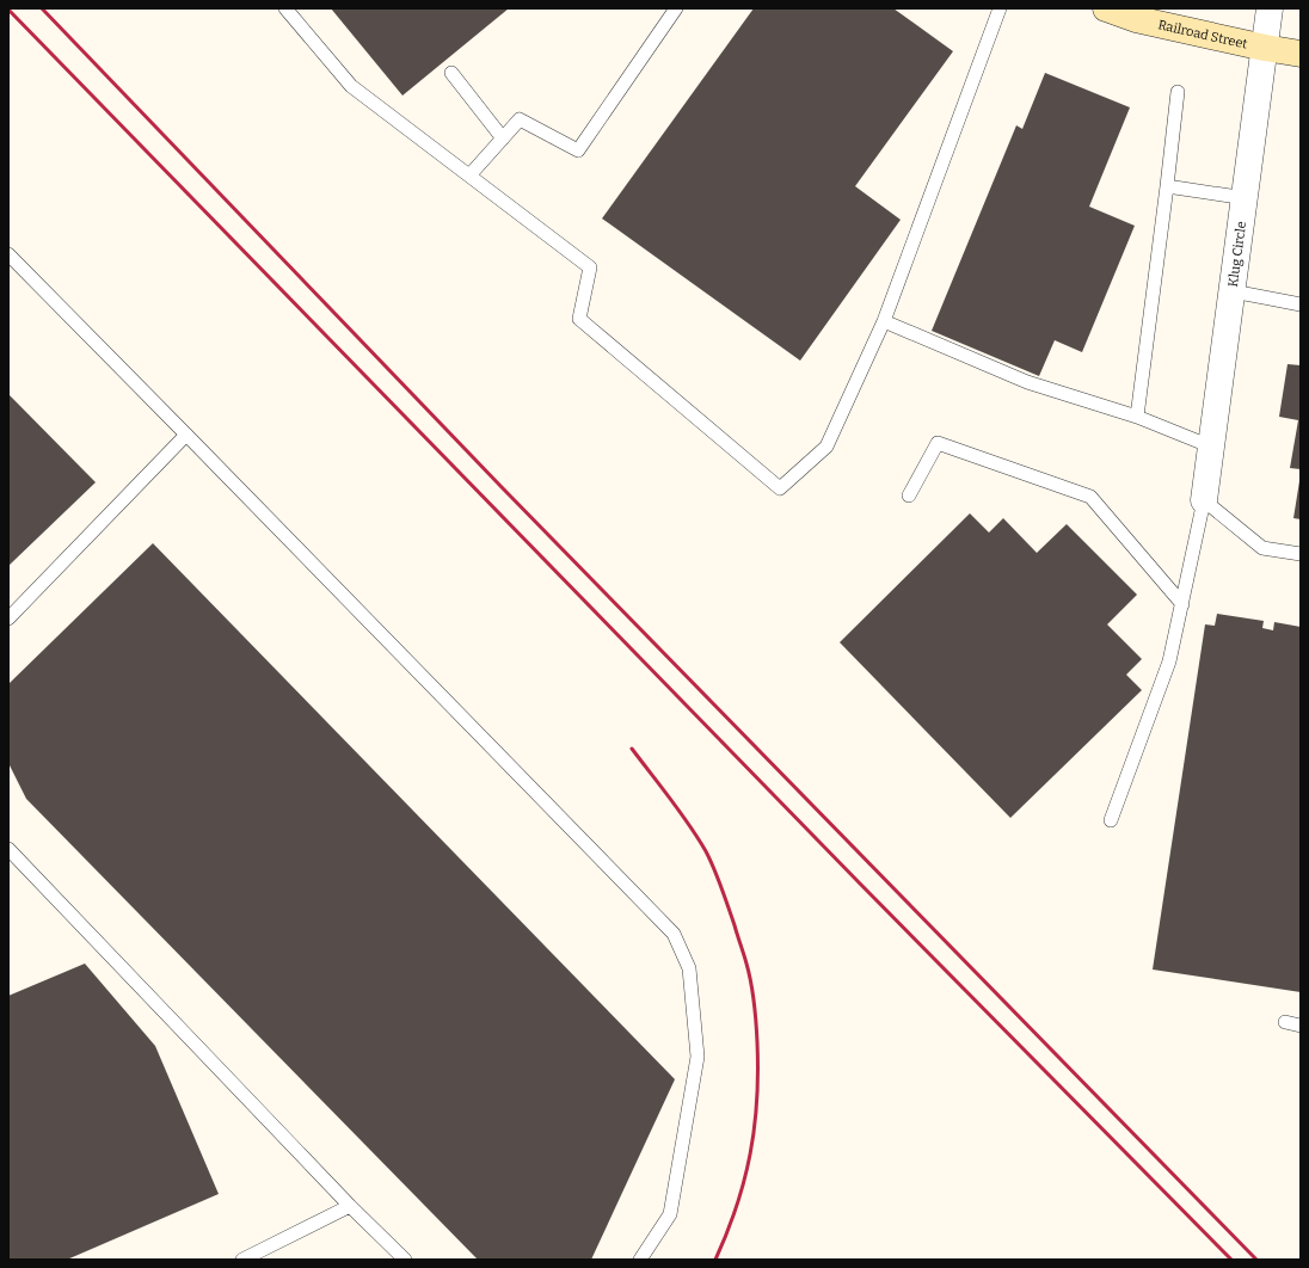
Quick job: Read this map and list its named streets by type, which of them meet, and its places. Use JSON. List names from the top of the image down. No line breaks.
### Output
{"streets":{"main road":["Railroad Street"],"street":["Klug Circle"]},"crossings":[["Railroad Street","Klug Circle"]]}
